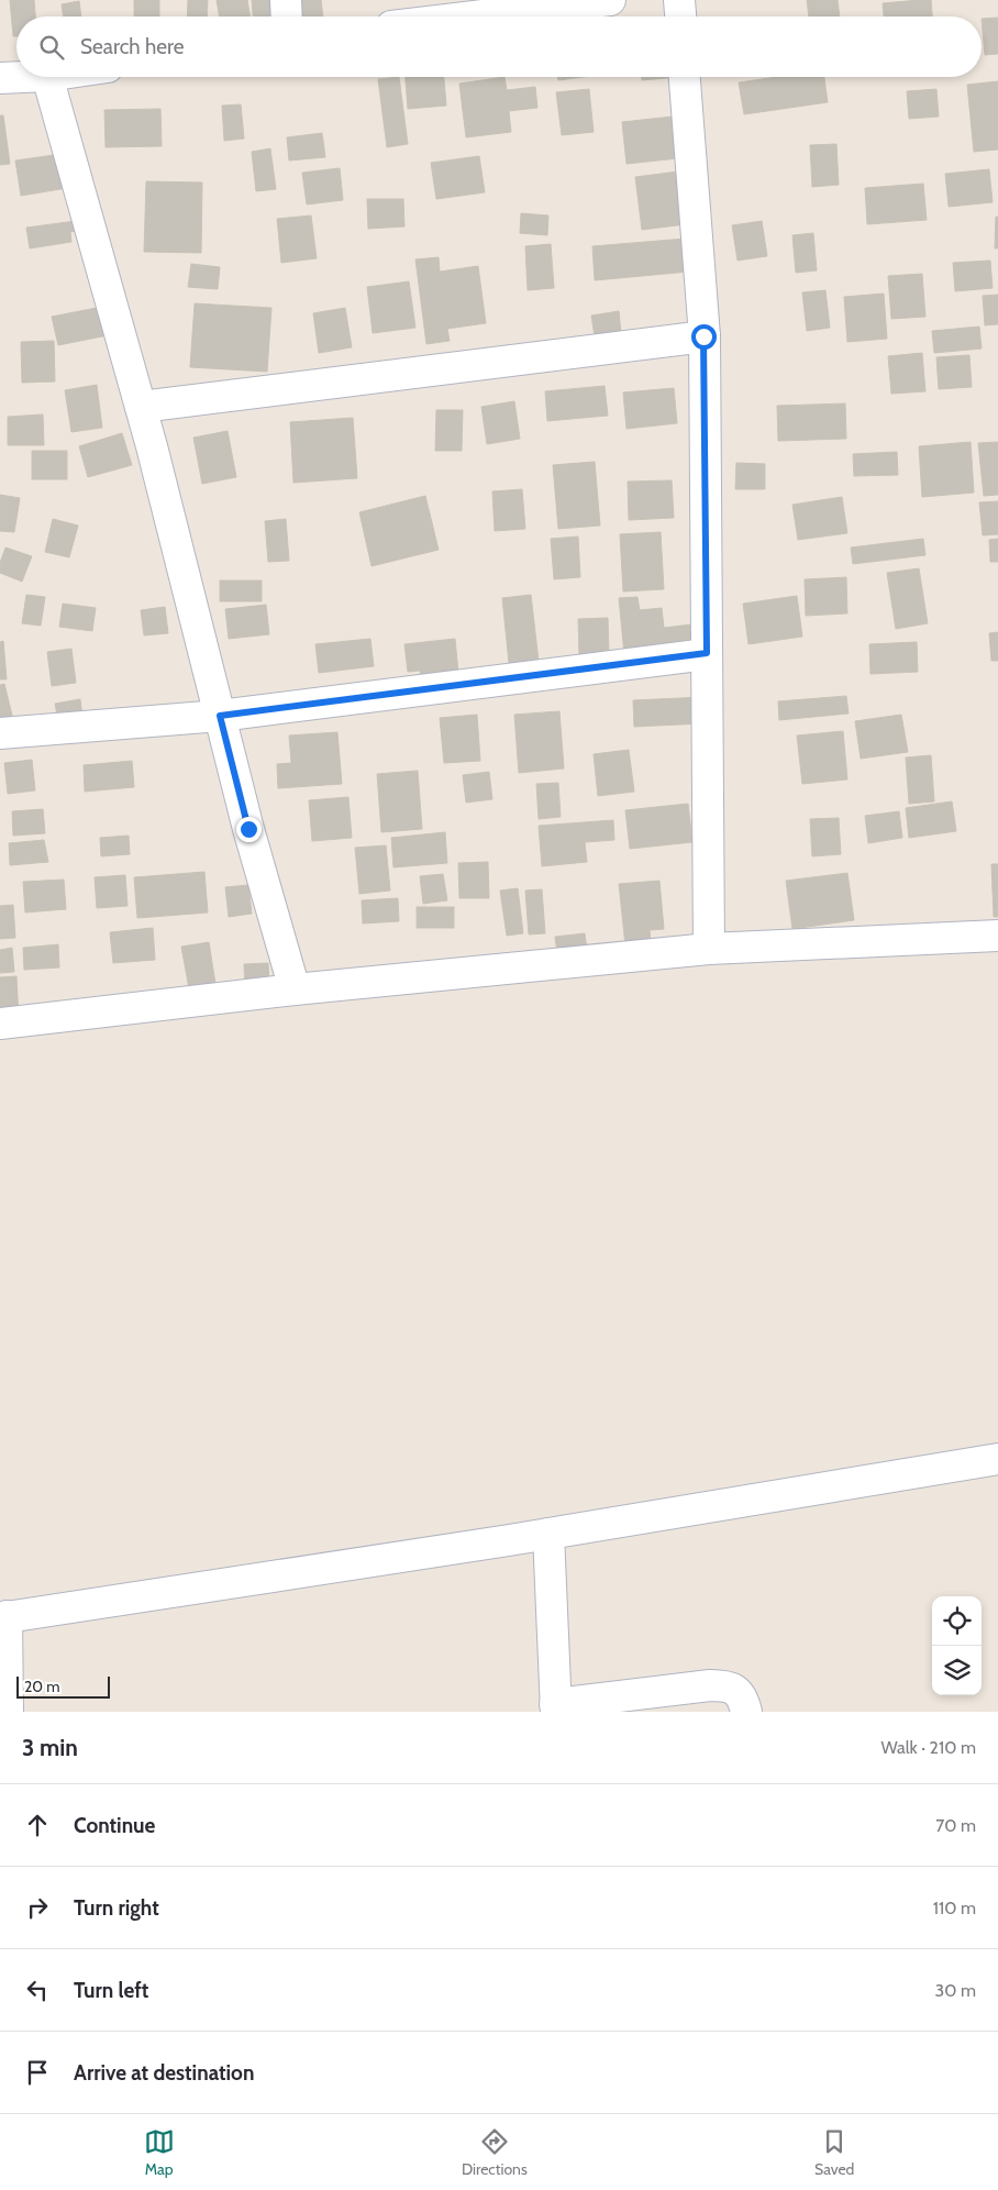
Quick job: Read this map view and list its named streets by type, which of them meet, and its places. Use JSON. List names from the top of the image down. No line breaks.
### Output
{"scale_bar":"20 m","page":{"search":"Search here","scale":"20 m","heading":["3 min","Walk · 210 m"],"list":[["Continue","70 m"],["Turn right","110 m"],["Turn left","30 m"],"Arrive at destination"],"nav":["Map","Directions","Saved"]}}
